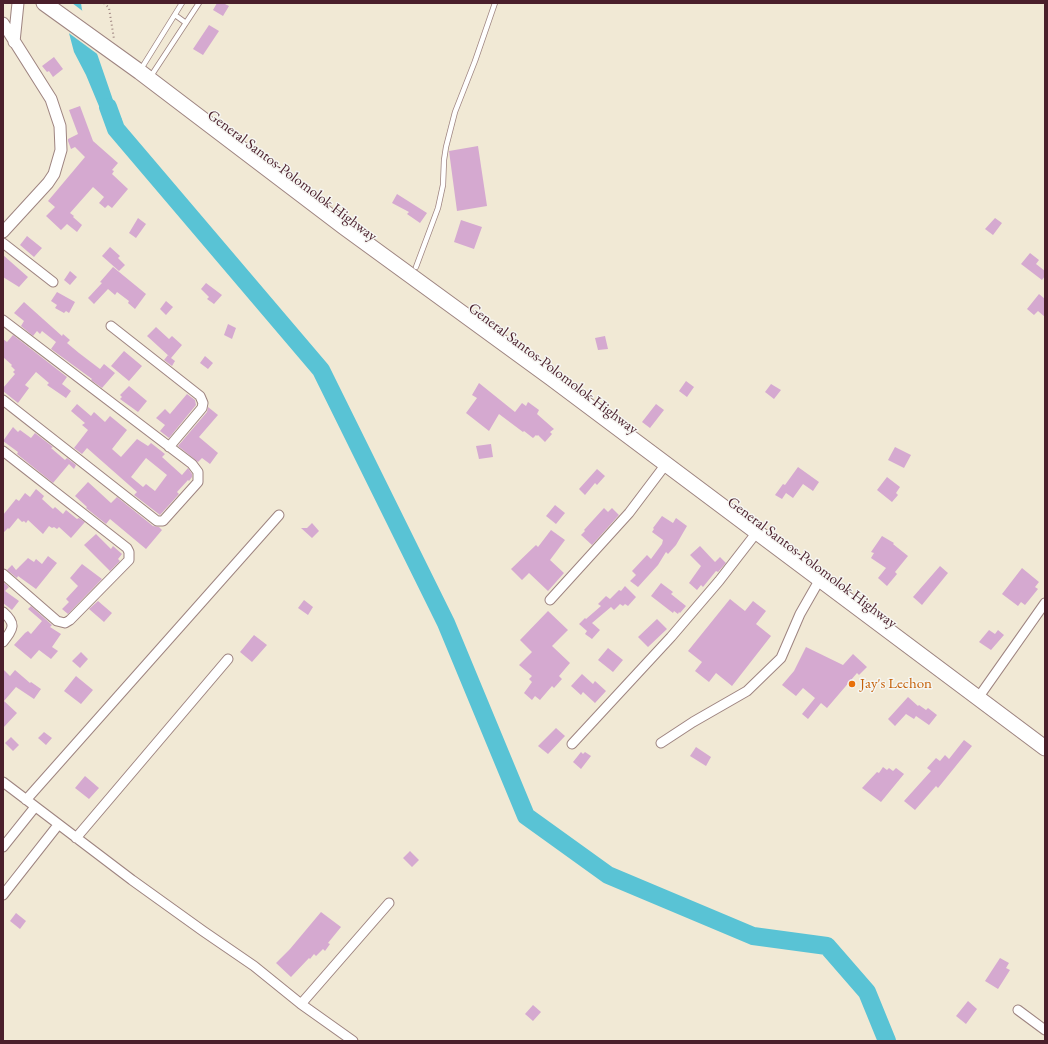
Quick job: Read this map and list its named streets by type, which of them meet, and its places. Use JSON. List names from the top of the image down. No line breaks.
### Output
{"streets":{"highway":["General Santos-Polomolok Highway"]},"places":["Jay's Lechon"]}
